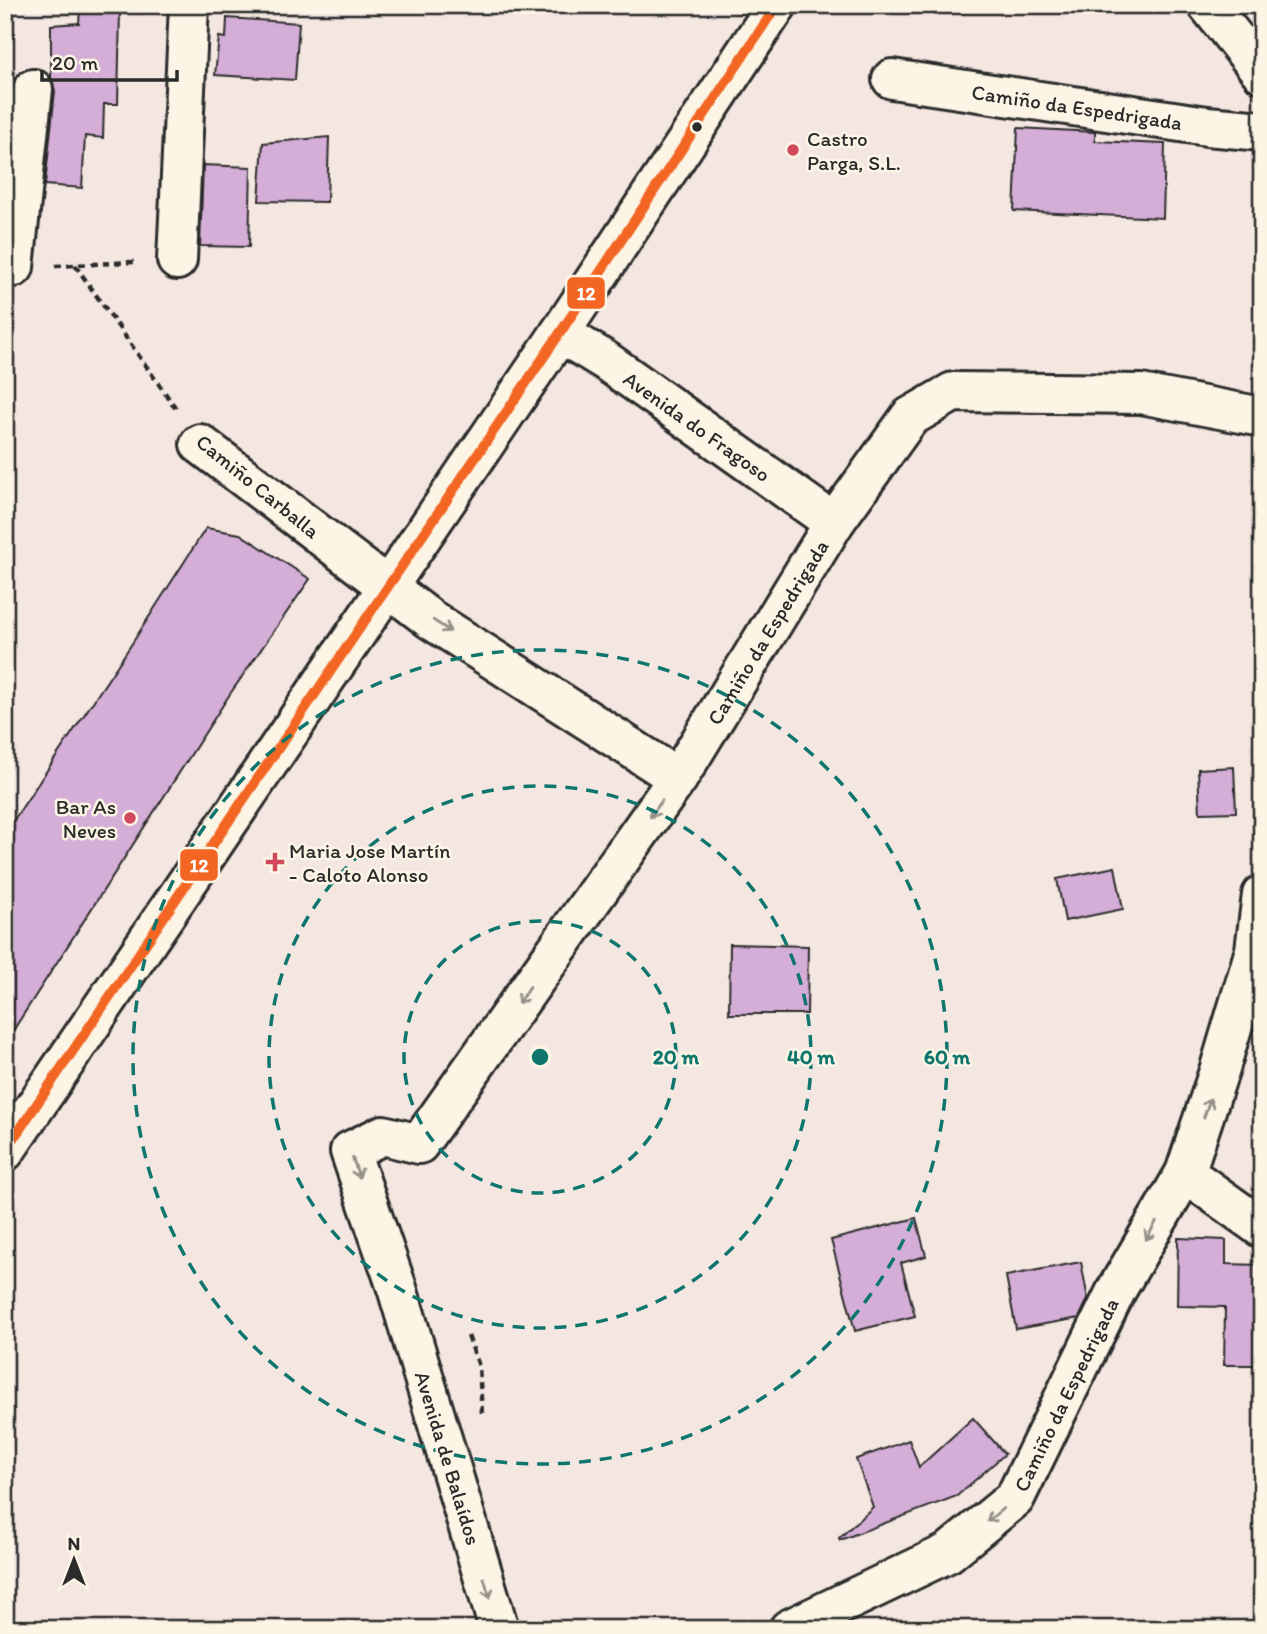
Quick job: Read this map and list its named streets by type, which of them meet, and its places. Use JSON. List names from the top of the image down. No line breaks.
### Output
{"streets":{"street":["Camiño da Espedrigada","Avenida do Fragoso","Camiño Carballa","Avenida de Balaídos"]},"crossings":[["Camiño da Espedrigada","Avenida do Fragoso"],["Camiño da Espedrigada","Camiño Carballa"],["Camiño da Espedrigada","Avenida de Balaídos"]],"one_way":["Camiño Carballa","Avenida de Balaídos"],"places":{"other":["Castro Parga, S.L.","Bar As Neves"],"health":["Maria Jose Martín - Caloto Alonso"]},"lines":["transit line 12"],"scale_bar":"20 m","north":"top","rings":["20 m","40 m","60 m"]}
